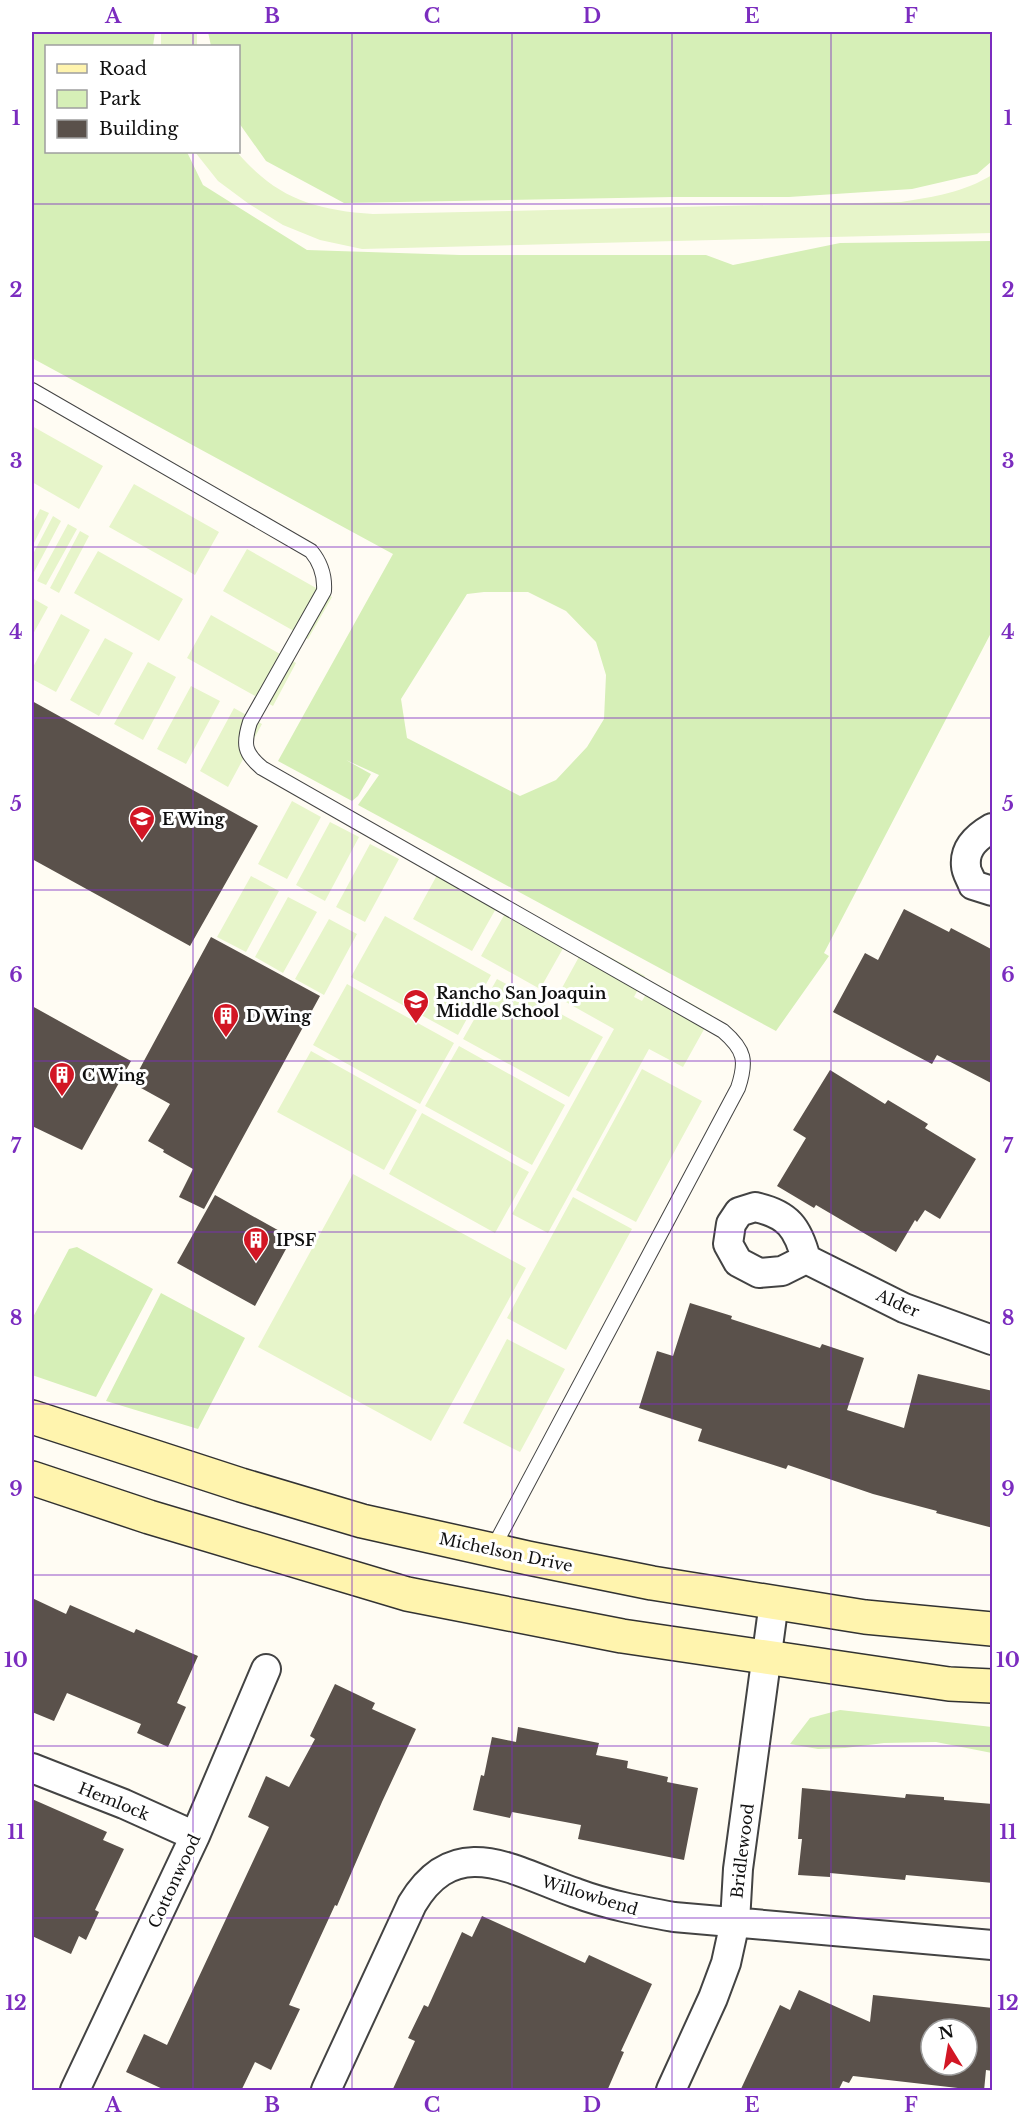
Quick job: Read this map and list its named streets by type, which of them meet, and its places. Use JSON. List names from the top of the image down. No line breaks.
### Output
{"streets":{"main road":["Michelson Drive"],"street":["Alder","Hemlock","Bridlewood","Cottonwood","Willowbend"]},"crossings":[["Michelson Drive","Bridlewood"],["Hemlock","Cottonwood"],["Bridlewood","Willowbend"]],"places":{"school or university":["E Wing","Rancho San Joaquin Middle School"],"building":["D Wing","C Wing","IPSF"]},"legend":["Road","Park","Building"],"north":"top","grid":{"columns":["A","B","C","D","E","F"],"rows":["1","2","3","4","5","6","7","8","9","10","11","12"]}}
